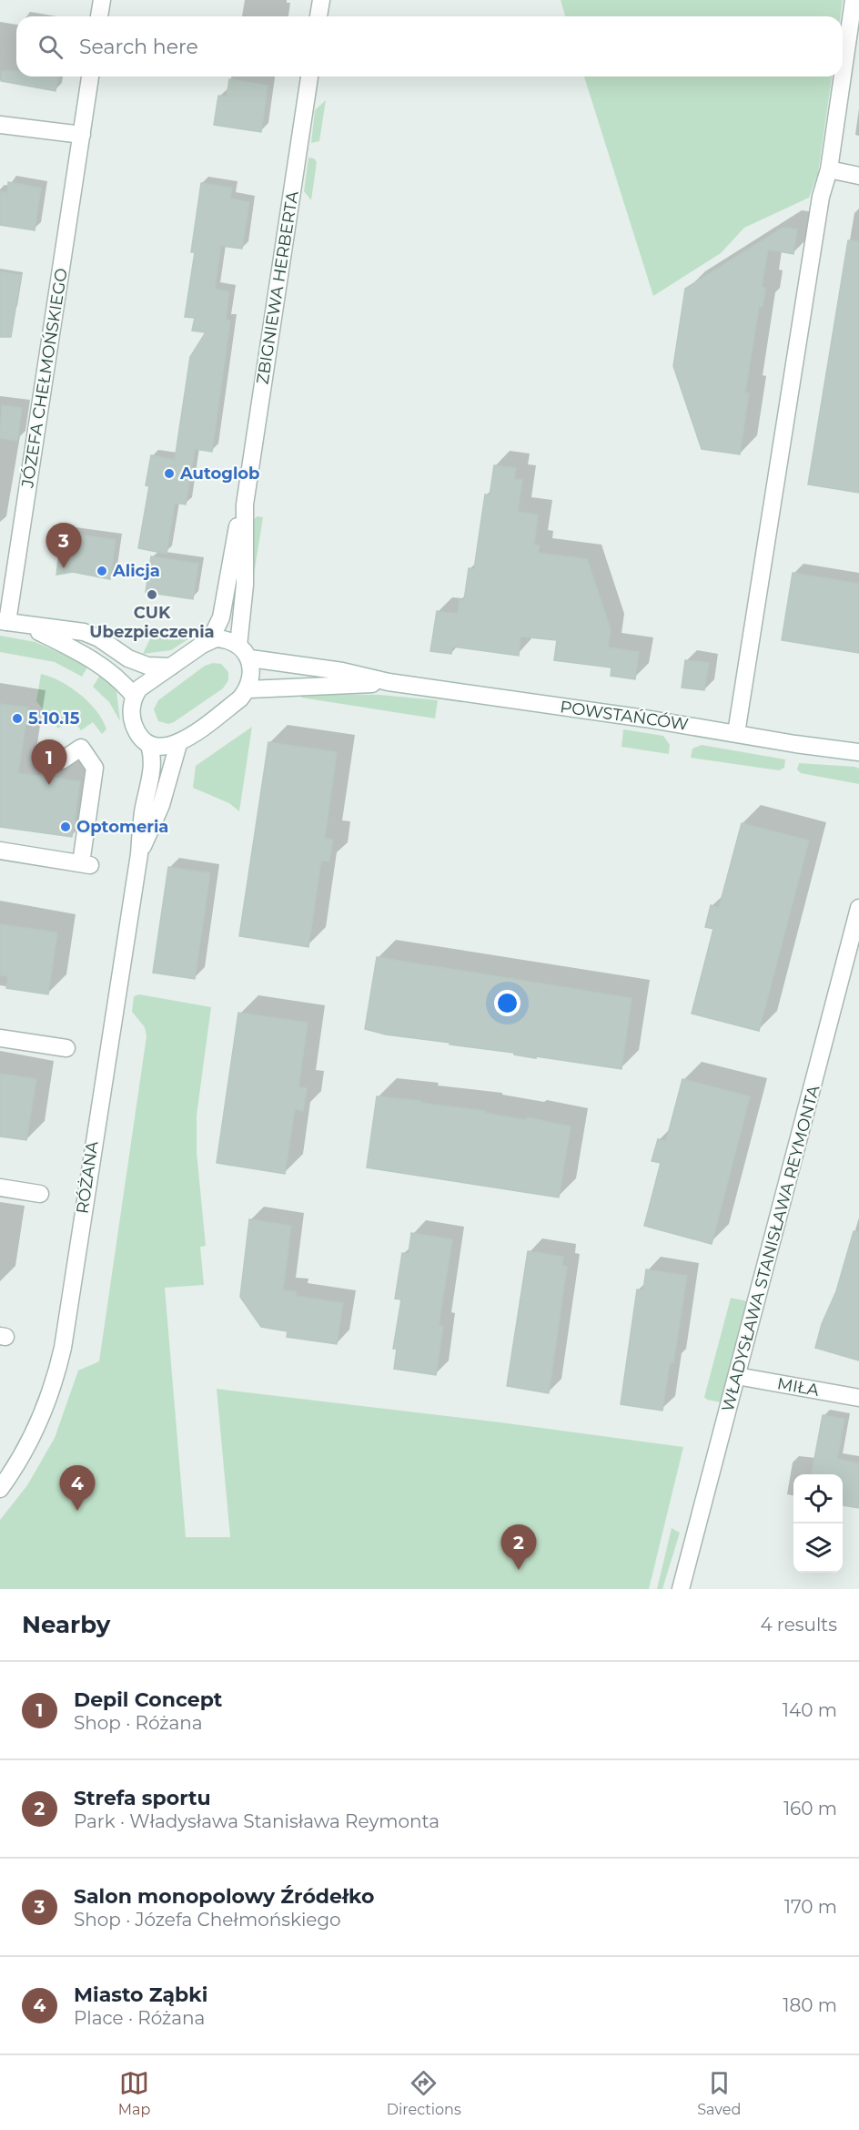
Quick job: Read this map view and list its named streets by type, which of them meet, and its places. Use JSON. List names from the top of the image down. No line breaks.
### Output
{"streets":{"street":["ZBIGNIEWA HERBERTA","JÓZEFA CHEŁMOŃSKIEGO","POWSTAŃCÓW","RÓŻANA","WŁADYSŁAWA STANISŁAWA REYMONTA","MIŁA"]},"crossings":[["WŁADYSŁAWA STANISŁAWA REYMONTA","MIŁA"]],"places":["Autoglob","Alicja","CUK Ubezpieczenia","5.10.15","Optomeria"],"page":{"search":"Search here","pins":["3","1","4","2"],"heading":["Nearby","4 results"],"list":[{"mark":"1","name":"Depil Concept","note":"Shop · Różana","value":"140 m"},{"mark":"2","name":"Strefa sportu","note":"Park · Władysława Stanisława Reymonta","value":"160 m"},{"mark":"3","name":"Salon monopolowy Źródełko","note":"Shop · Józefa Chełmońskiego","value":"170 m"},{"mark":"4","name":"Miasto Ząbki","note":"Place · Różana","value":"180 m"}],"nav":["Map","Directions","Saved"]}}
